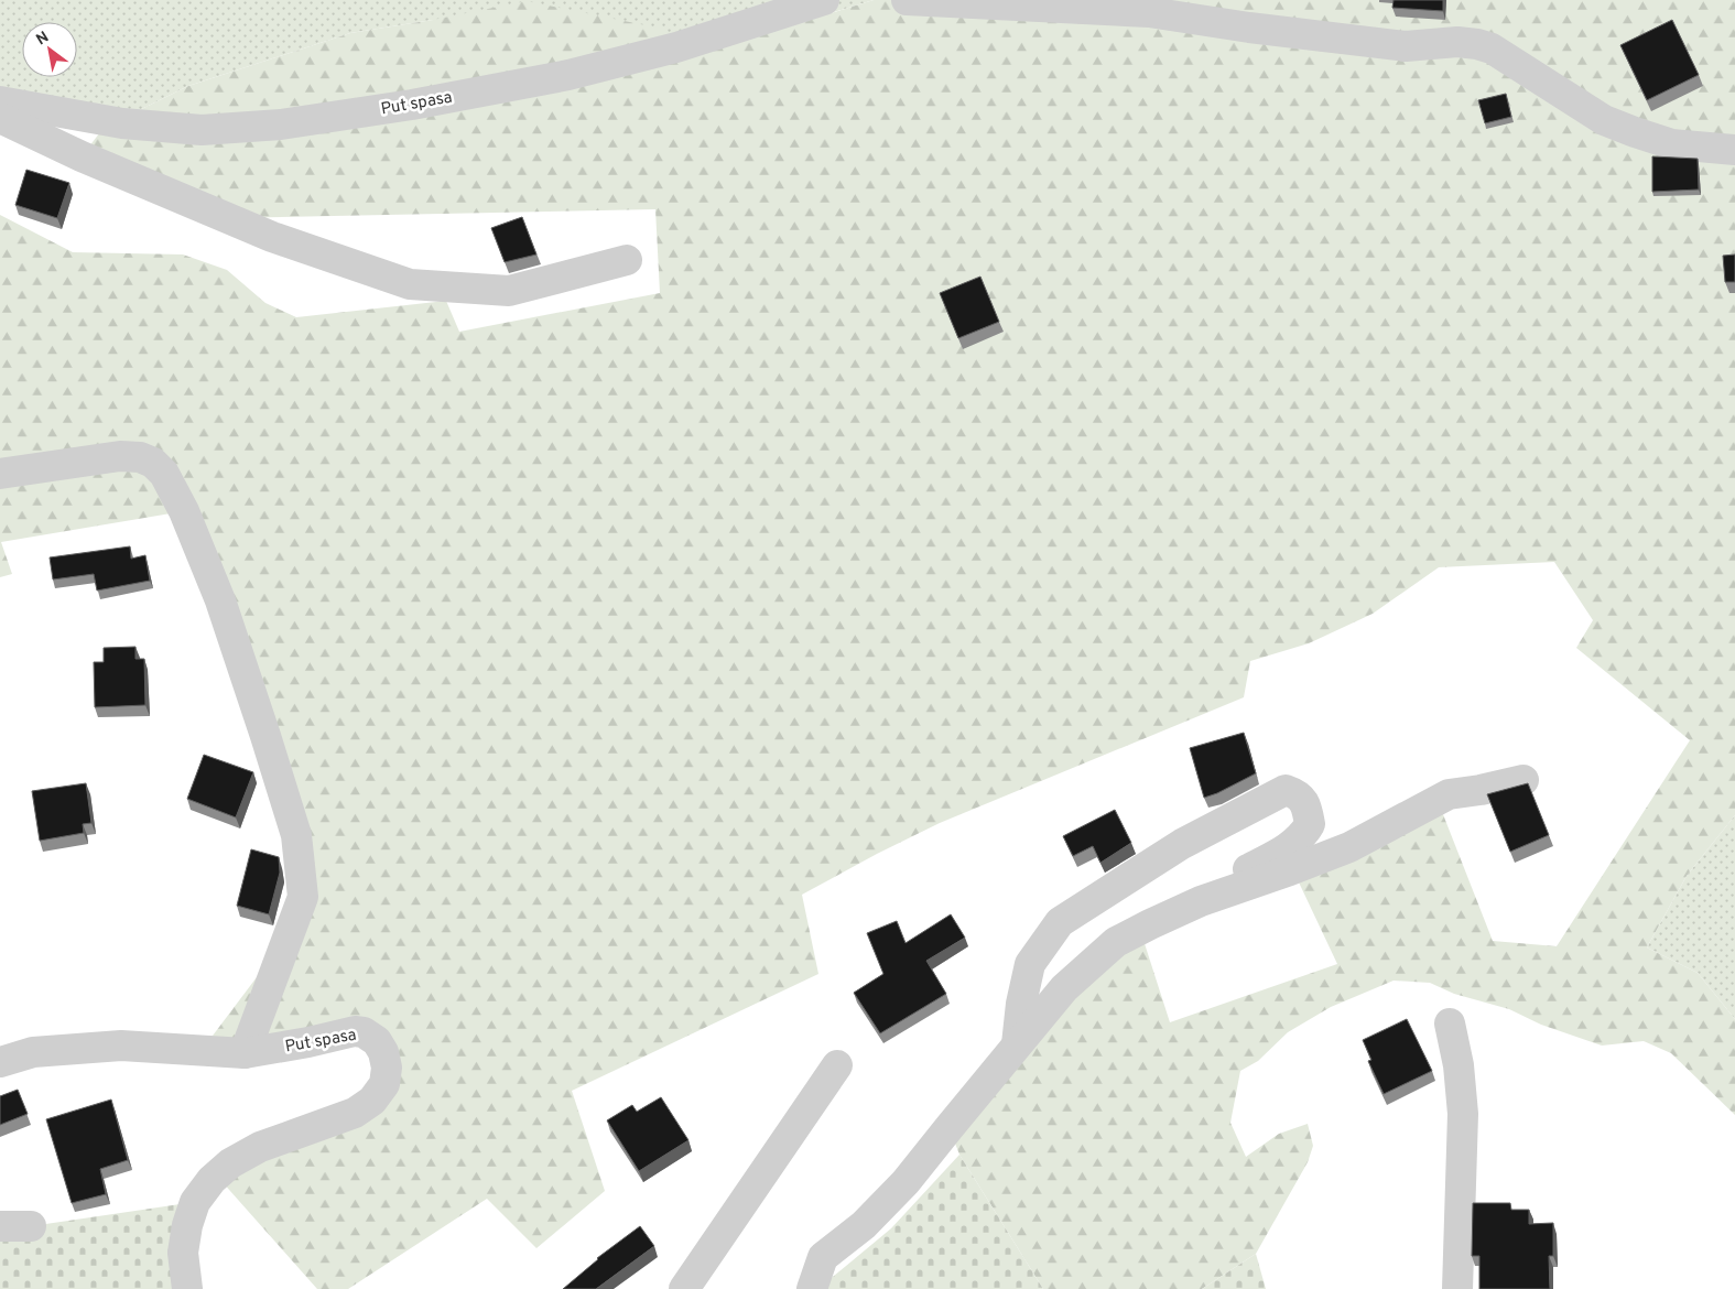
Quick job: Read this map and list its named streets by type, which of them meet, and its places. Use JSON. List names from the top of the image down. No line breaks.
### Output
{"streets":{"street":["Put spasa"]},"north":"top left"}
